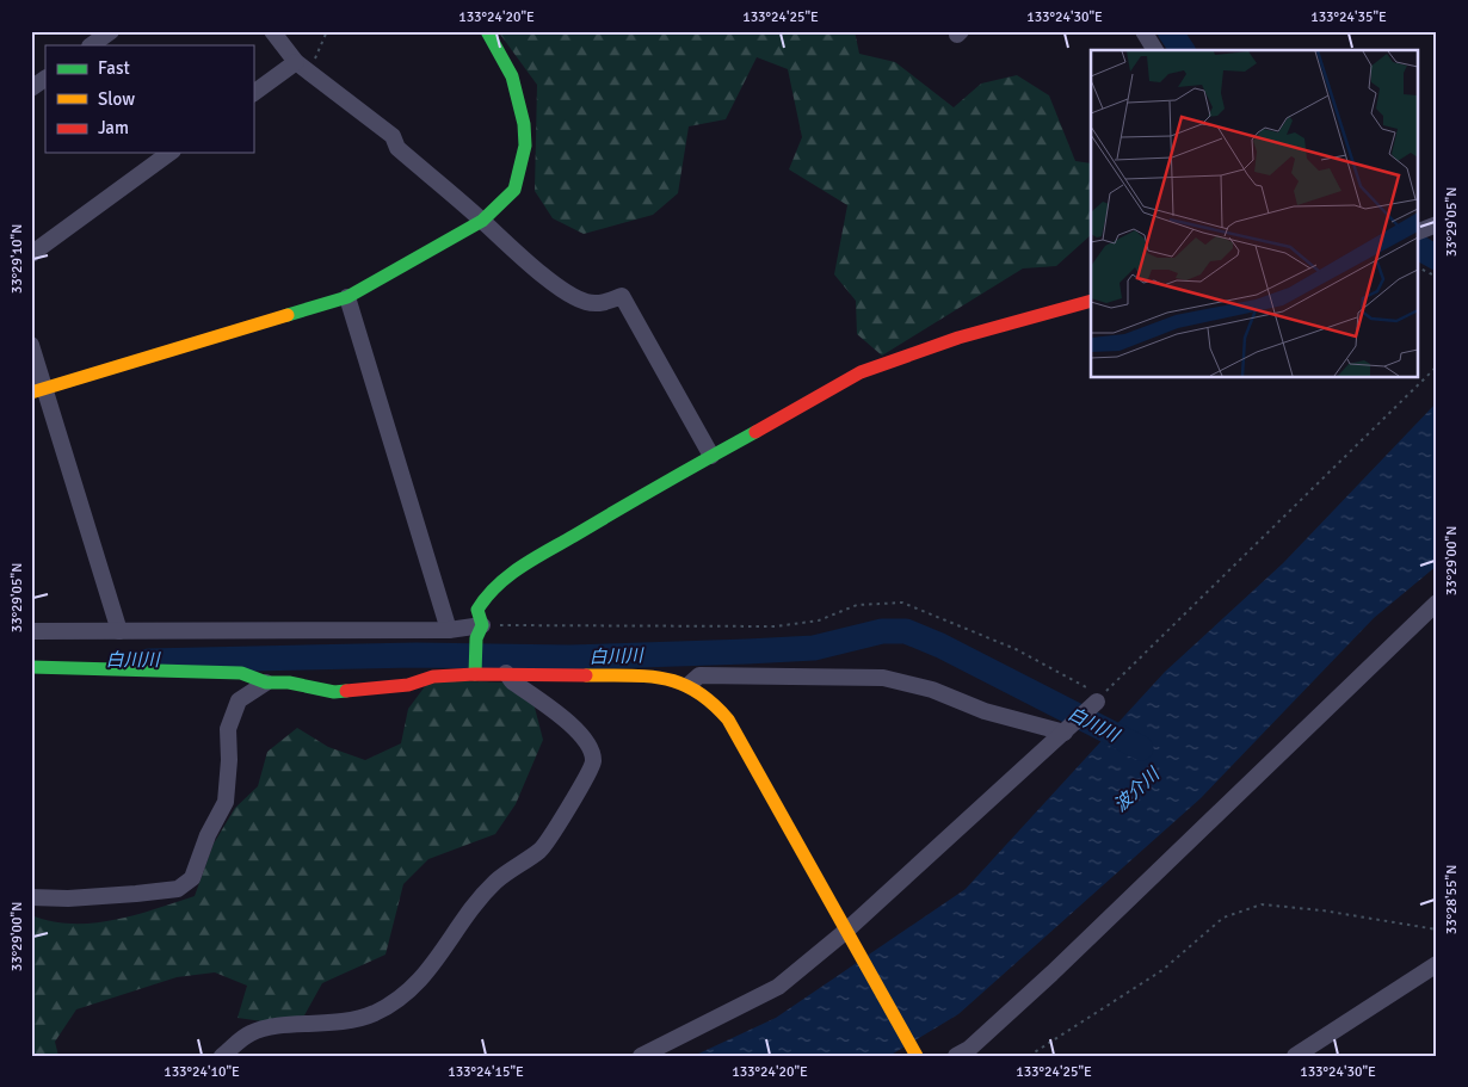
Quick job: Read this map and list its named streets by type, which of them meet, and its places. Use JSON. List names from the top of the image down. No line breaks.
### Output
{"water":["白川川","波介川"],"legend":["Fast","Slow","Jam"],"coordinates":["133°24'20\"E","133°24'25\"E","133°24'30\"E","133°24'35\"E","33°29'05\"N","33°29'10\"N","33°29'00\"N","33°28'55\"N","133°24'10\"E","133°24'15\"E"]}
